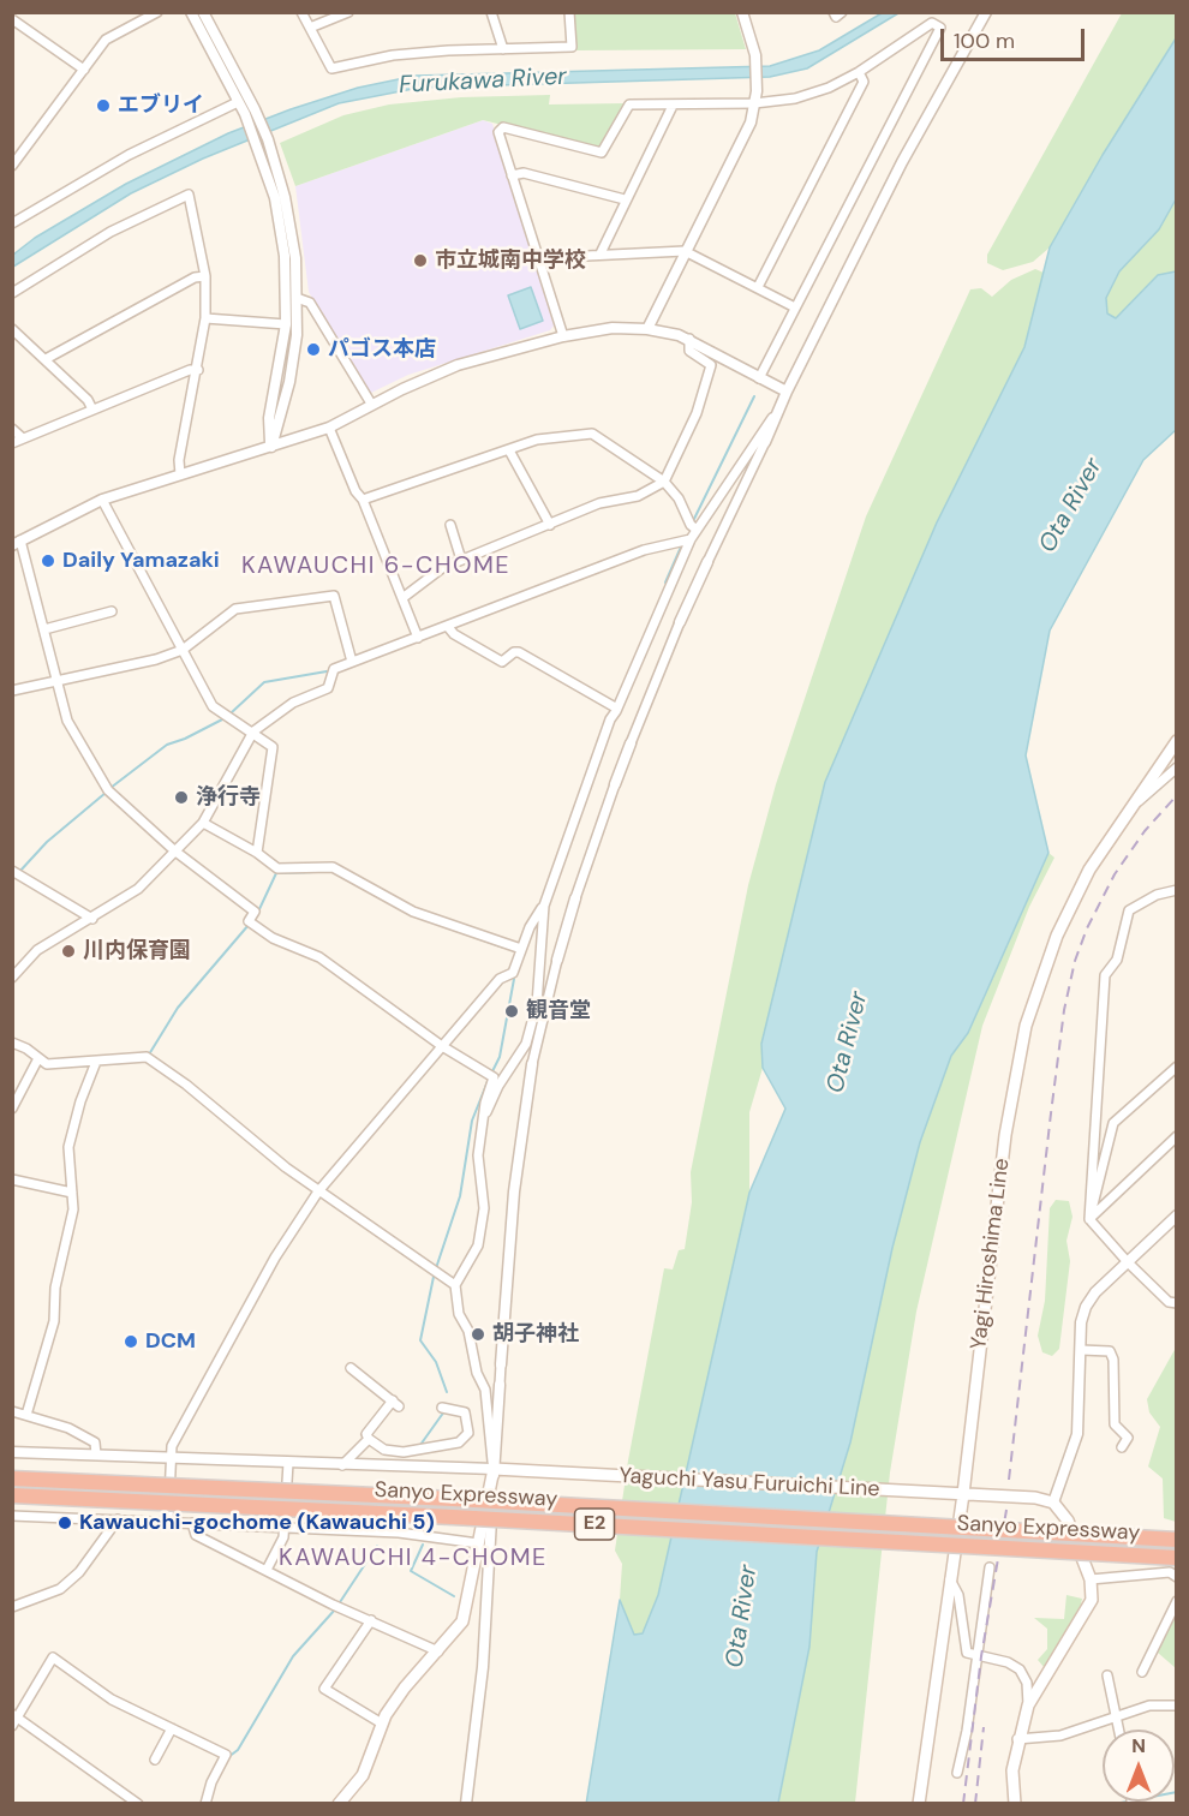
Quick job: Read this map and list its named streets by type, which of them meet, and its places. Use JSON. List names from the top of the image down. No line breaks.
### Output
{"streets":{"highway":["Sanyo Expressway","E2"],"main road":["Yagi Hiroshima Line","Yaguchi Yasu Furuichi Line"]},"crossings":[["Yagi Hiroshima Line","Yaguchi Yasu Furuichi Line"]],"districts":["KAWAUCHI 6-CHOME","KAWAUCHI 4-CHOME"],"water":["Furukawa River","Ota River"],"places":["エブリイ","市立城南中学校","パゴス本店","Daily Yamazaki","浄行寺","川内保育園","観音堂","胡子神社","DCM","Kawauchi-gochome (Kawauchi 5)"],"scale_bar":"100 m","north":"top"}
